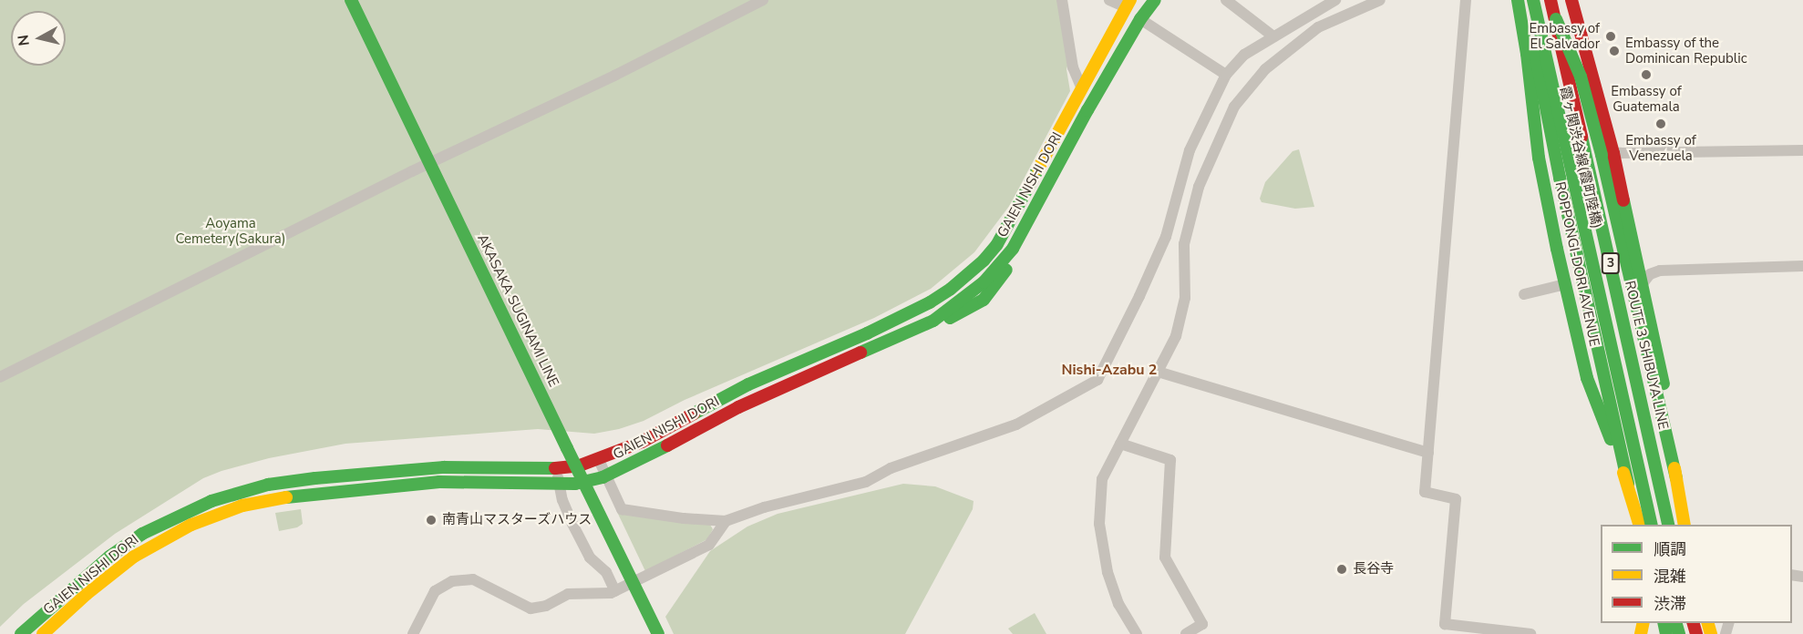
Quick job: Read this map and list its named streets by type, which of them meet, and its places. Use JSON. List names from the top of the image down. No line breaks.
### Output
{"streets":{"main road":["霞ヶ関渋谷線(霞町陸橋)","GAIEN NISHI DORI","3","ROPPONGI-DORI AVENUE","AKASAKA SUGINAMI LINE","ROUTE 3 SHIBUYA LINE"]},"districts":["Nishi-Azabu 2"],"parks":["Aoyama Cemetery(Sakura)"],"places":["Embassy of El Salvador","Embassy of the Dominican Republic","Embassy of Guatemala","Embassy of Venezuela","南青山マスターズハウス","長谷寺"],"legend":["順調","混雑","渋滞"],"north":"left"}
